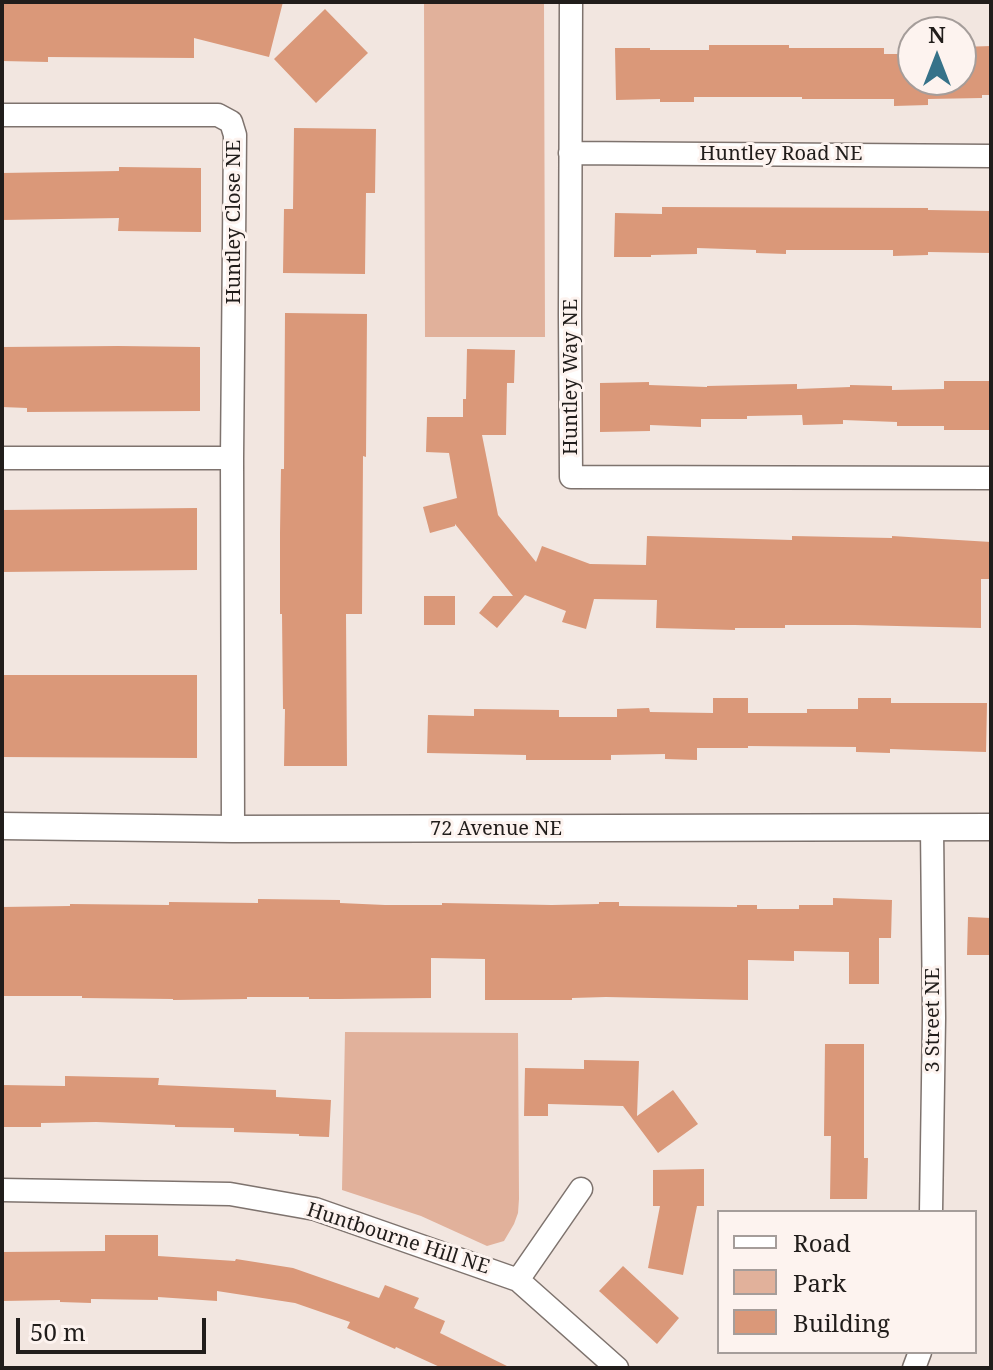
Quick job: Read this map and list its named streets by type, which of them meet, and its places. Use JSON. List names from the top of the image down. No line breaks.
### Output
{"streets":{"street":["Huntley Road NE","Huntley Close NE","Huntley Way NE","72 Avenue NE","3 Street NE","Huntbourne Hill NE"]},"crossings":[["Huntley Road NE","Huntley Way NE"],["Huntley Close NE","72 Avenue NE"],["72 Avenue NE","3 Street NE"]],"legend":["Road","Park","Building"],"scale_bar":"50 m","north":"top"}
